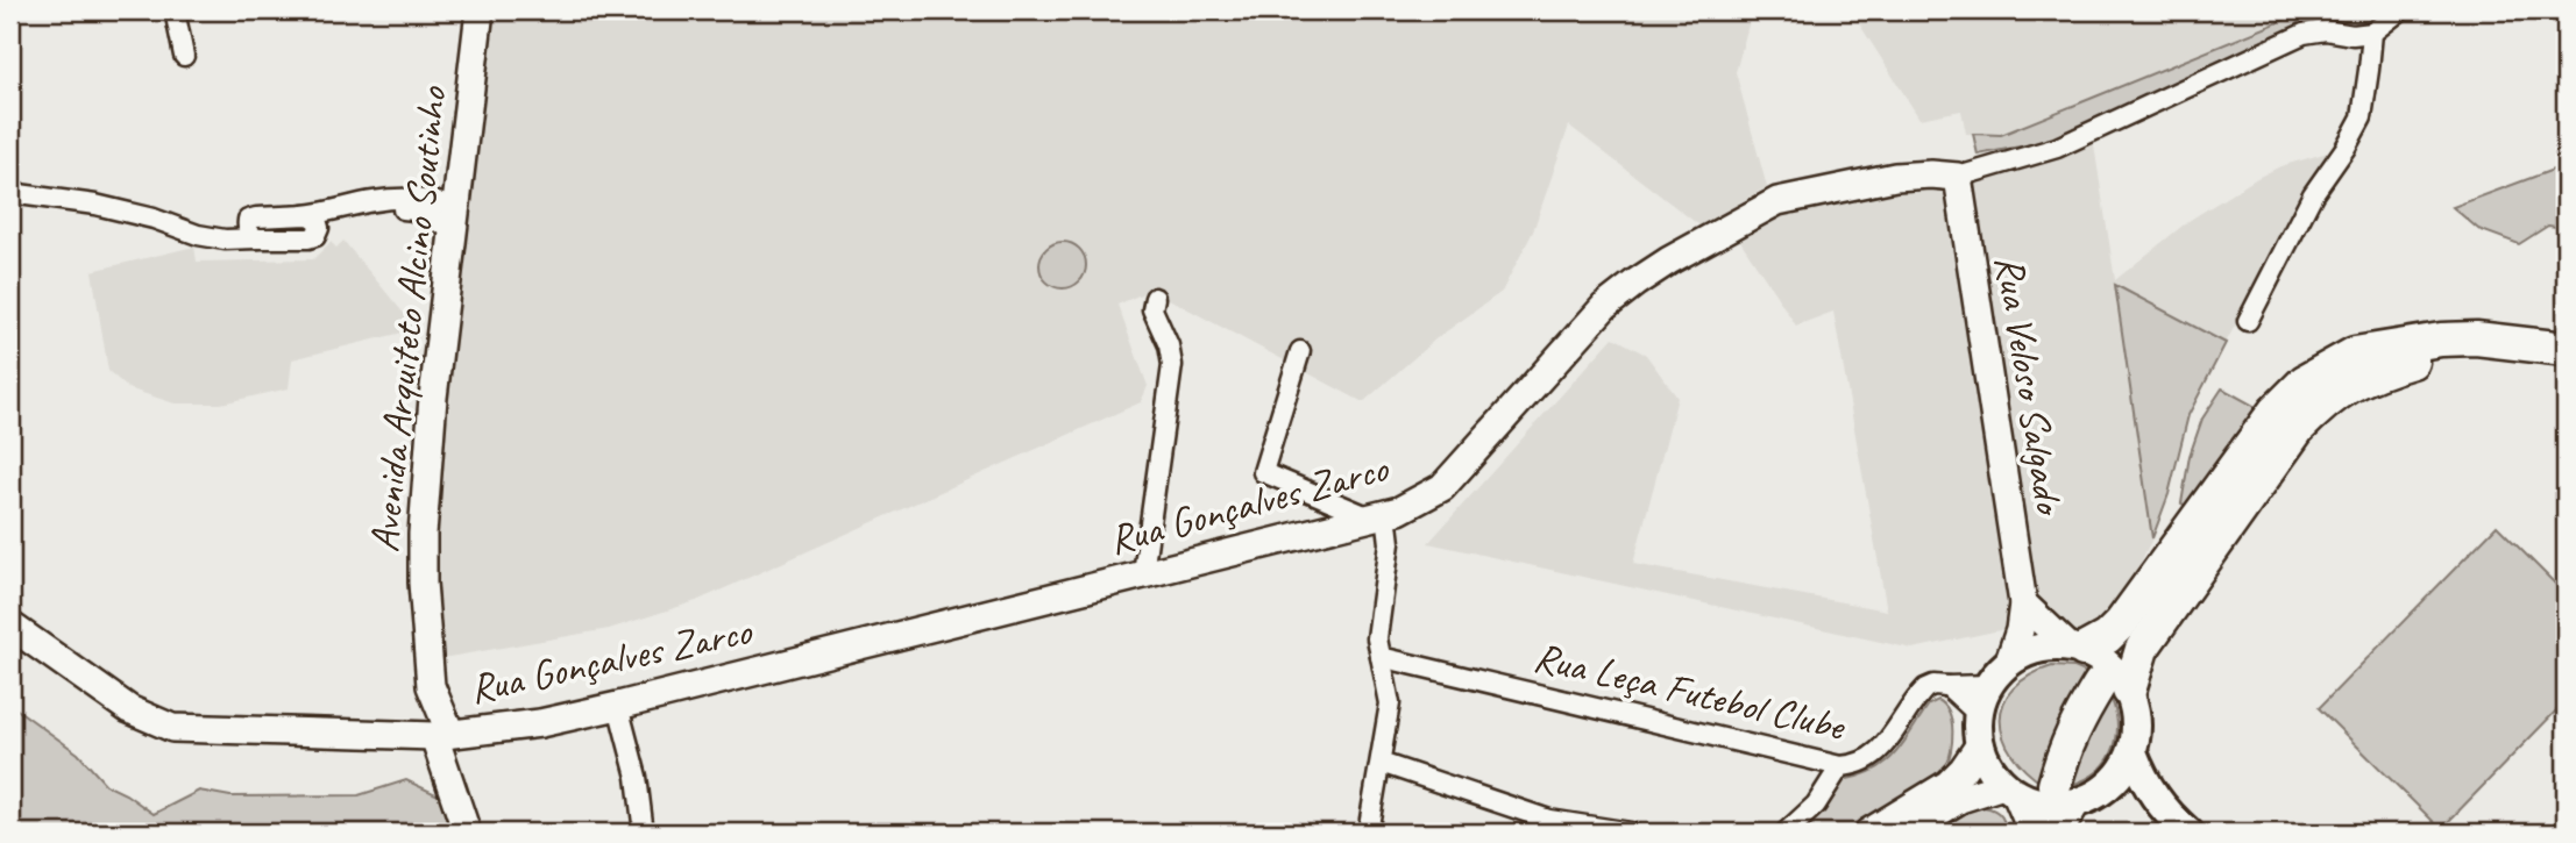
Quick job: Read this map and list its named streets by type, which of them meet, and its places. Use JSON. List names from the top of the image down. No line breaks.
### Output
{"streets":{"street":["Avenida Arquiteto Alcino Soutinho","Rua Veloso Salgado","Rua Gonçalves Zarco","Rua Leça Futebol Clube"]},"crossings":[["Avenida Arquiteto Alcino Soutinho","Rua Gonçalves Zarco"],["Rua Veloso Salgado","Rua Gonçalves Zarco"]]}
